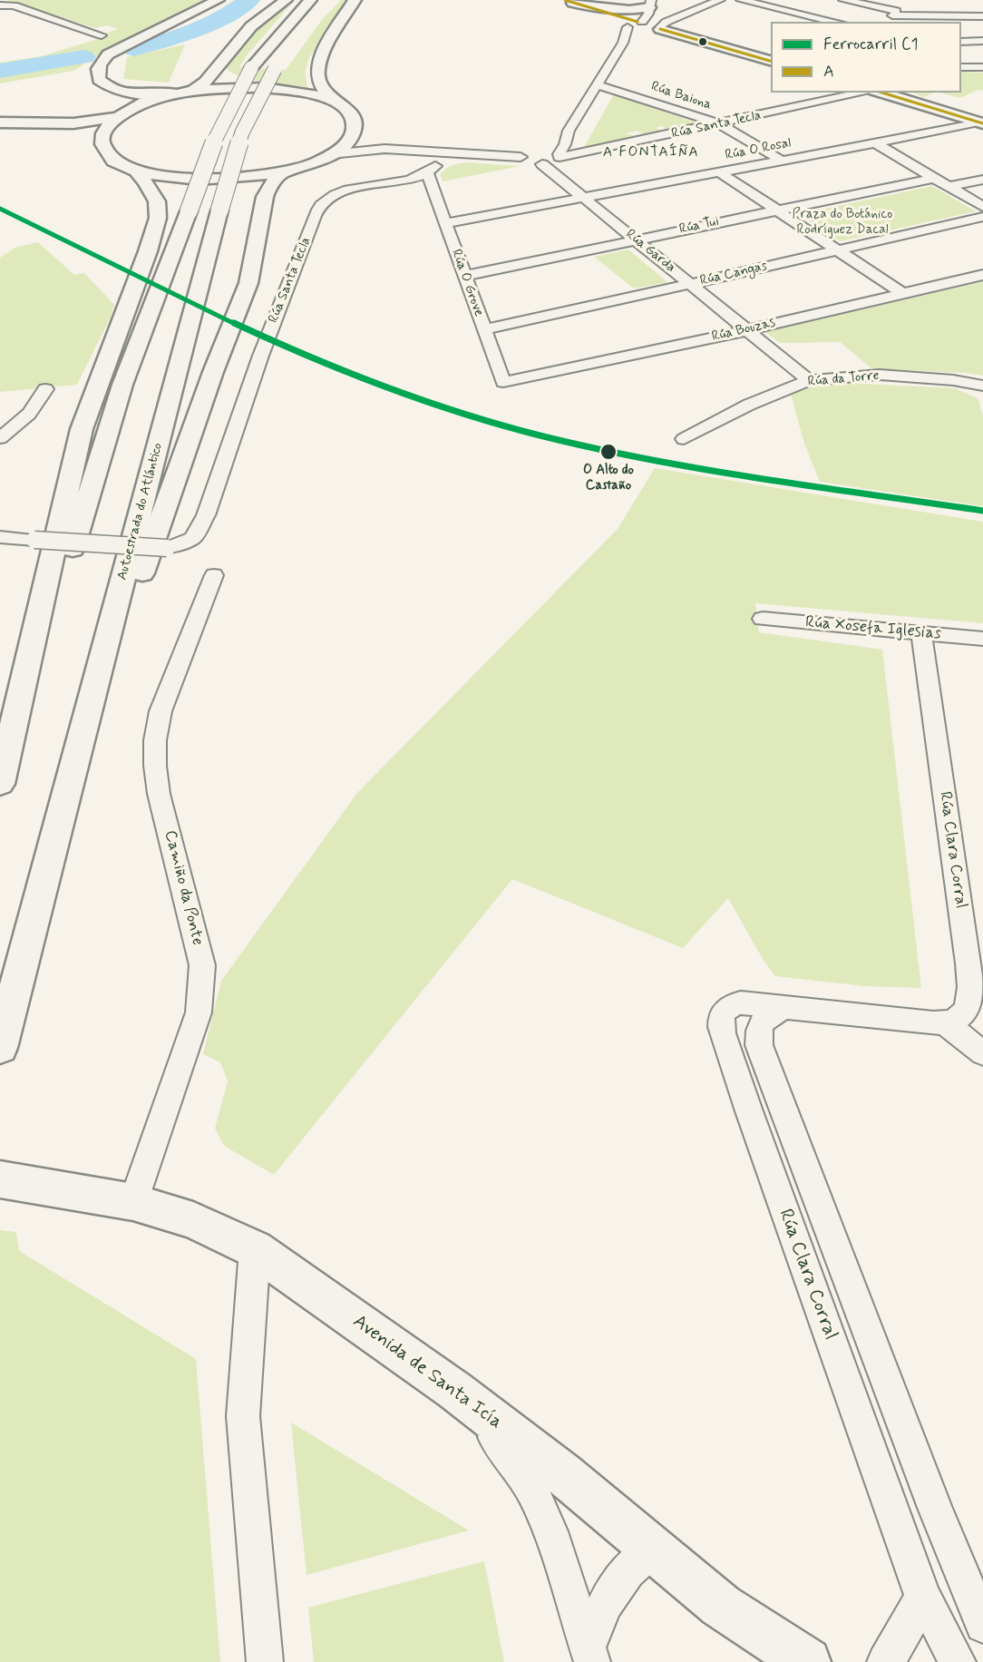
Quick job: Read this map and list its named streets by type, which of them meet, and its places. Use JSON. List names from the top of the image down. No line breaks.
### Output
{"streets":{"main road":["Autoestrada do Atlántico","Avenida de Santa Icía"],"street":["Rúa Baiona","Rúa Santa Tecla","Rúa O Rosal","Rúa Tui","Rúa Garda","Rúa Cangas","Rúa O Grove","Rúa Bouzas","Rúa da Torre","Rúa Xosefa Iglesias","Rúa Clara Corral","Camiño da Ponte"]},"crossings":[["Rúa Baiona","Rúa Santa Tecla"],["Rúa Baiona","Rúa O Rosal"],["Rúa Santa Tecla","Rúa Garda"],["Rúa Santa Tecla","Rúa O Grove"],["Rúa O Rosal","Rúa Garda"],["Rúa O Rosal","Rúa O Grove"],["Rúa Tui","Rúa Garda"],["Rúa Tui","Rúa O Grove"],["Rúa Garda","Rúa Cangas"],["Rúa Garda","Rúa Bouzas"],["Rúa Garda","Rúa da Torre"],["Rúa Cangas","Rúa O Grove"],["Rúa O Grove","Rúa Bouzas"],["Rúa Xosefa Iglesias","Rúa Clara Corral"],["Camiño da Ponte","Avenida de Santa Icía"]],"districts":["A FONTAÍÑA"],"parks":["Praza do Botánico Rodríguez Dacal"],"places":["O Alto do Castaño"],"lines":["transit line A","rail line C1"],"legend":["Ferrocarril C1","A"]}
